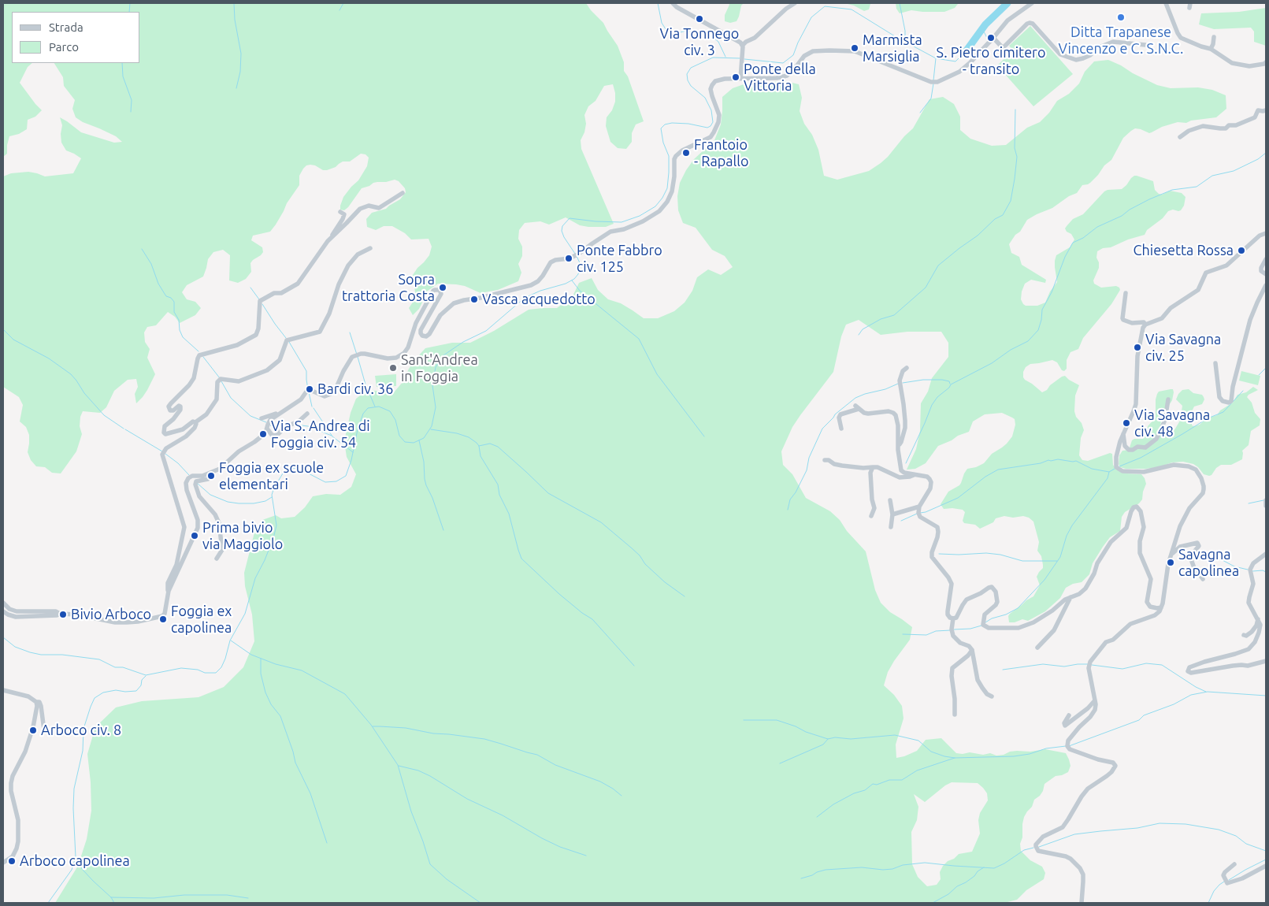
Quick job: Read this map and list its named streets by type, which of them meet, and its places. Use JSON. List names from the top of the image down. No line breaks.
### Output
{"places":["Ditta Trapanese Vincenzo e C. S.N.C.","Via Tonnego civ. 3","S. Pietro cimitero - transito","Marmista Marsiglia","Ponte della Vittoria","Frantoio - Rapallo","Chiesetta Rossa","Ponte Fabbro civ. 125","Sopra trattoria Costa","Vasca acquedotto","Via Savagna civ. 25","Sant'Andrea in Foggia","Bardi civ. 36","Via Savagna civ. 48","Via S. Andrea di Foggia civ. 54","Foggia ex scuole elementari","Prima bivio via Maggiolo","Savagna capolinea","Bivio Arboco","Foggia ex capolinea","Arboco civ. 8","Arboco capolinea"],"legend":["Strada","Parco"]}
